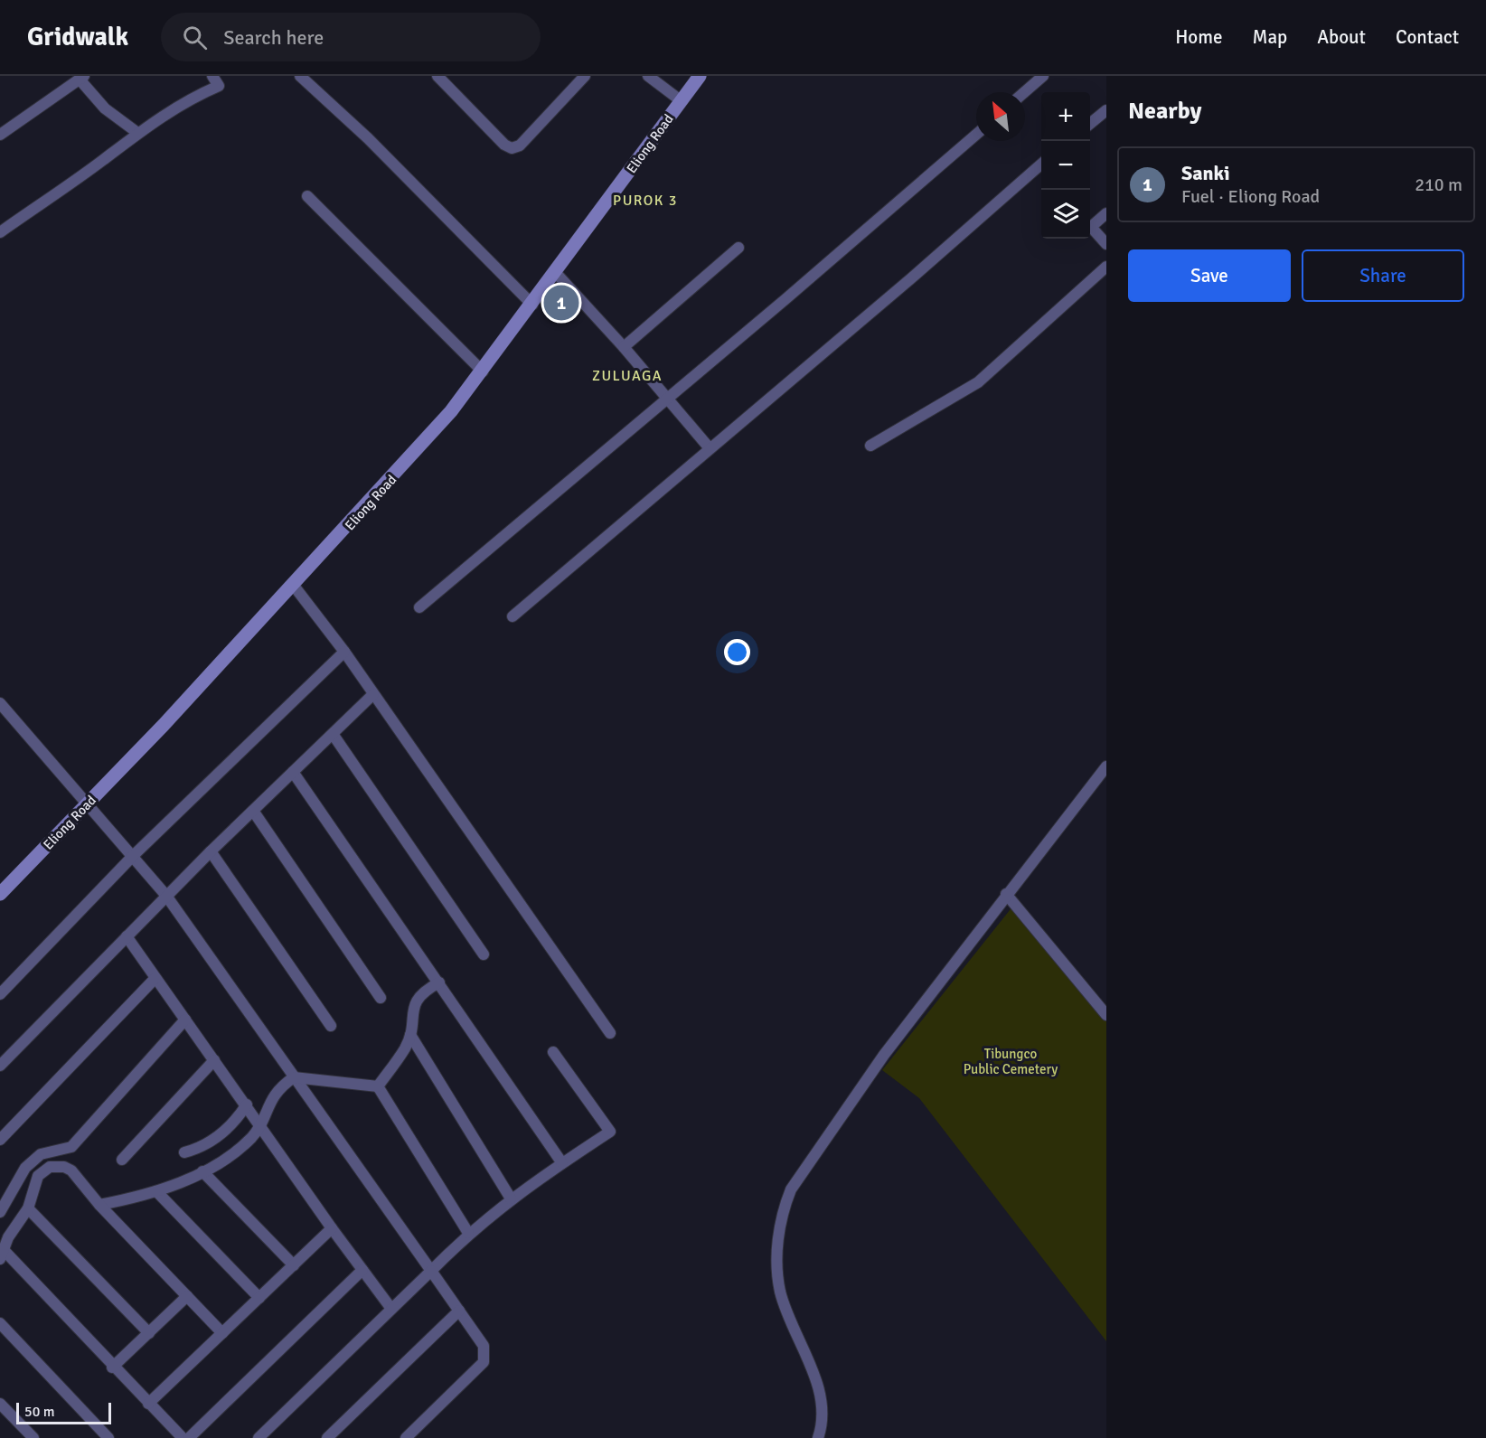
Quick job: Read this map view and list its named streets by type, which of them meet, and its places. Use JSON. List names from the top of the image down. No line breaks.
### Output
{"streets":{"main road":["Eliong Road"]},"districts":["PUROK 3","ZULUAGA"],"parks":["Tibungco Public Cemetery"],"scale_bar":"50 m","north":"top left","page":{"header":"Gridwalk","search":"Search here","nav":["Home","Map","About","Contact"],"heading":"Nearby","map_buttons":["+","−"],"list":[{"mark":"1","name":"Sanki","note":"Fuel · Eliong Road","value":"210 m"}],"buttons":["Save","Share"],"pins":"1","scale":"50 m"}}
